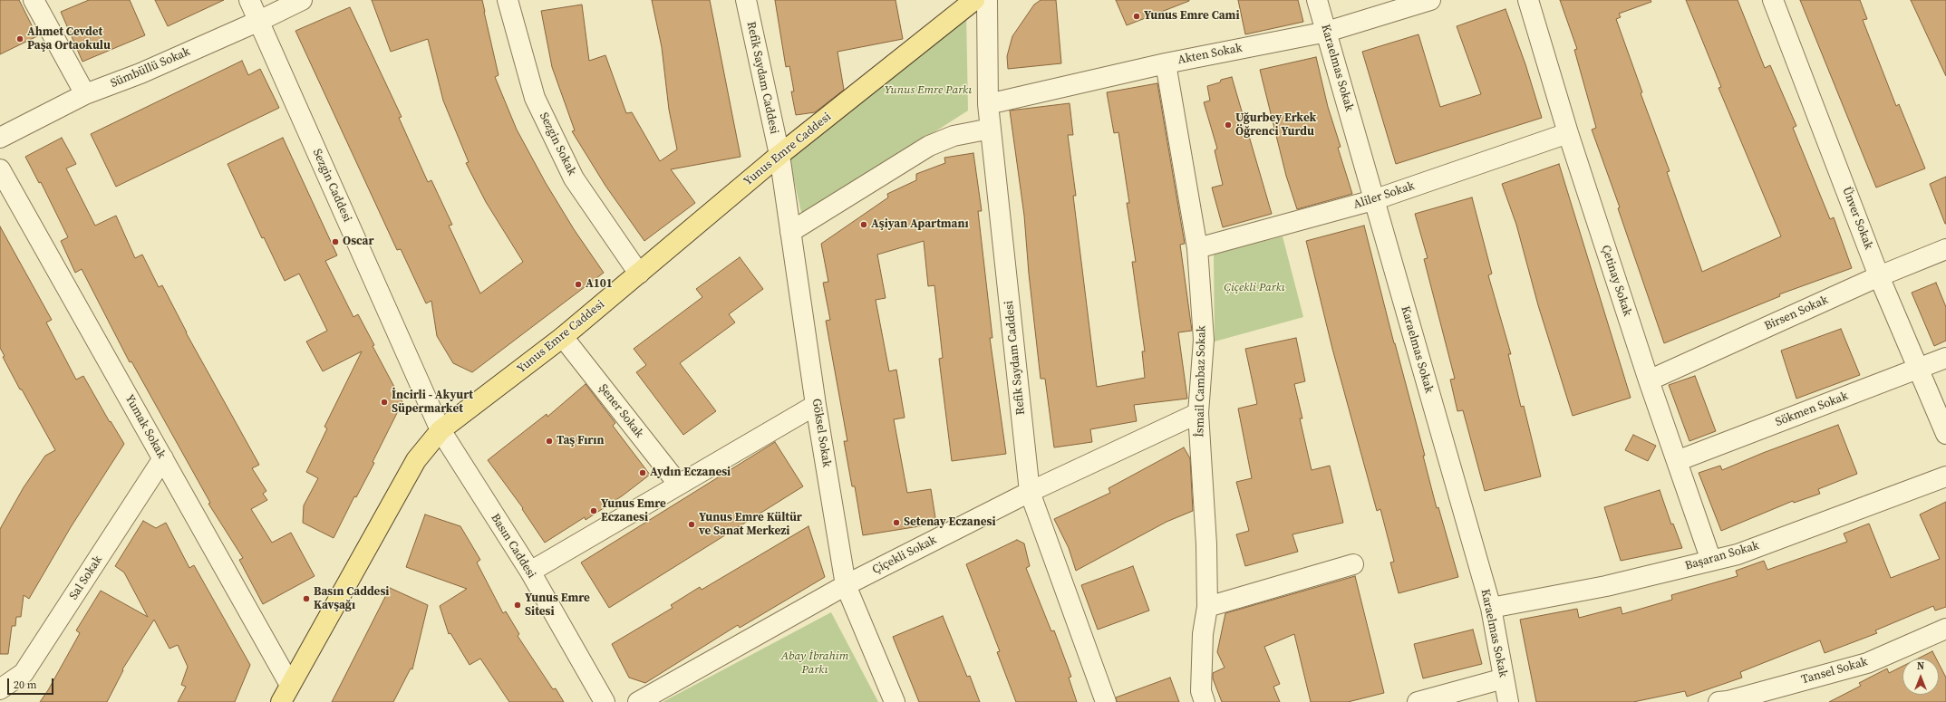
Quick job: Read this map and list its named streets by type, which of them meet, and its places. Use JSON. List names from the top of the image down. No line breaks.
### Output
{"streets":{"main road":["Yunus Emre Caddesi"],"street":["Akten Sokak","Sümbüllü Sokak","Karaelmas Sokak","Refik Saydam Caddesi","Sezgin Sokak","Sezgin Caddesi","Aliler Sokak","Ünver Sokak","Çetinay Sokak","Birsen Sokak","İsmail Cambaz Sokak","Sökmen Sokak","Şener Sokak","Yumak Sokak","Göksel Sokak","Basın Caddesi","Çiçekli Sokak","Başaran Sokak","Sal Sokak","Tansel Sokak"]},"crossings":[["Akten Sokak","Karaelmas Sokak"],["Akten Sokak","Refik Saydam Caddesi"],["Akten Sokak","İsmail Cambaz Sokak"],["Sümbüllü Sokak","Sezgin Caddesi"],["Karaelmas Sokak","Aliler Sokak"],["Karaelmas Sokak","Başaran Sokak"],["Refik Saydam Caddesi","Yunus Emre Caddesi"],["Refik Saydam Caddesi","Göksel Sokak"],["Refik Saydam Caddesi","Çiçekli Sokak"],["Sezgin Sokak","Yunus Emre Caddesi"],["Yunus Emre Caddesi","Sezgin Caddesi"],["Yunus Emre Caddesi","Şener Sokak"],["Yunus Emre Caddesi","Yumak Sokak"],["Yunus Emre Caddesi","Göksel Sokak"],["Yunus Emre Caddesi","Basın Caddesi"],["Sezgin Caddesi","Basın Caddesi"],["Aliler Sokak","Çetinay Sokak"],["Aliler Sokak","İsmail Cambaz Sokak"],["Ünver Sokak","Birsen Sokak"],["Ünver Sokak","Sökmen Sokak"],["Çetinay Sokak","Birsen Sokak"],["Çetinay Sokak","Sökmen Sokak"],["Çetinay Sokak","Başaran Sokak"],["İsmail Cambaz Sokak","Çiçekli Sokak"],["Yumak Sokak","Sal Sokak"],["Göksel Sokak","Çiçekli Sokak"]],"parks":["Yunus Emre Parkı","Çiçekli Parkı","Abay İbrahim Parkı"],"places":["Yunus Emre Cami","Ahmet Cevdet Paşa Ortaokulu","Uğurbey Erkek Öğrenci Yurdu","Aşiyan Apartmanı","Oscar","A101","İncirli - Akyurt Süpermarket","Taş Fırın","Aydın Eczanesi","Yunus Emre Eczanesi","Setenay Eczanesi","Yunus Emre Kültür ve Sanat Merkezi","Basın Caddesi Kavşağı","Yunus Emre Sitesi"],"scale_bar":"20 m","north":"top"}
